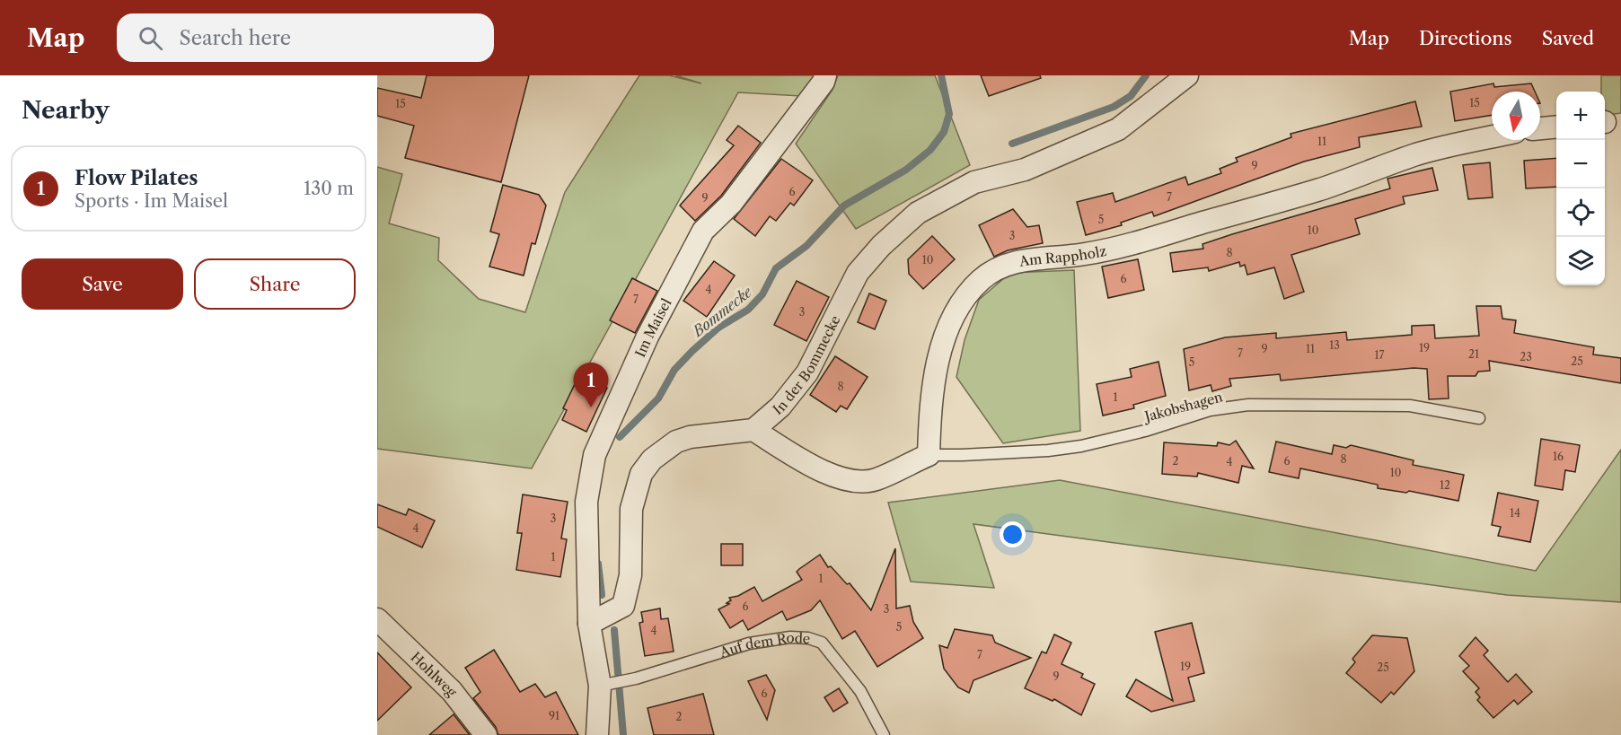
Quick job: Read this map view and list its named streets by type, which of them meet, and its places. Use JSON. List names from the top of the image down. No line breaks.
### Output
{"streets":{"street":["Am Rappholz","Im Maisel","In der Bommecke","Hohlweg"],"lane":["Jakobshagen","Auf dem Rode"]},"crossings":[["Am Rappholz","Jakobshagen"]],"water":["Bommecke"],"house_numbers":["15","15","11","9","6","7","9","5","10","3","8","10","6","4","7","3","13","19","9","11","7","21","17","23","25","5","8","1","16","8","2","6","4","10","12","14","3","4","1","1","6","3","5","4","7","19","25","9","6","91","2"],"north":"bottom","page":{"header":"Map","search":"Search here","nav":["Map","Directions","Saved"],"heading":"Nearby","map_buttons":["+","−"],"list":[{"mark":"1","name":"Flow Pilates","note":"Sports · Im Maisel","value":"130 m"}],"buttons":["Save","Share"],"pins":"1"}}
